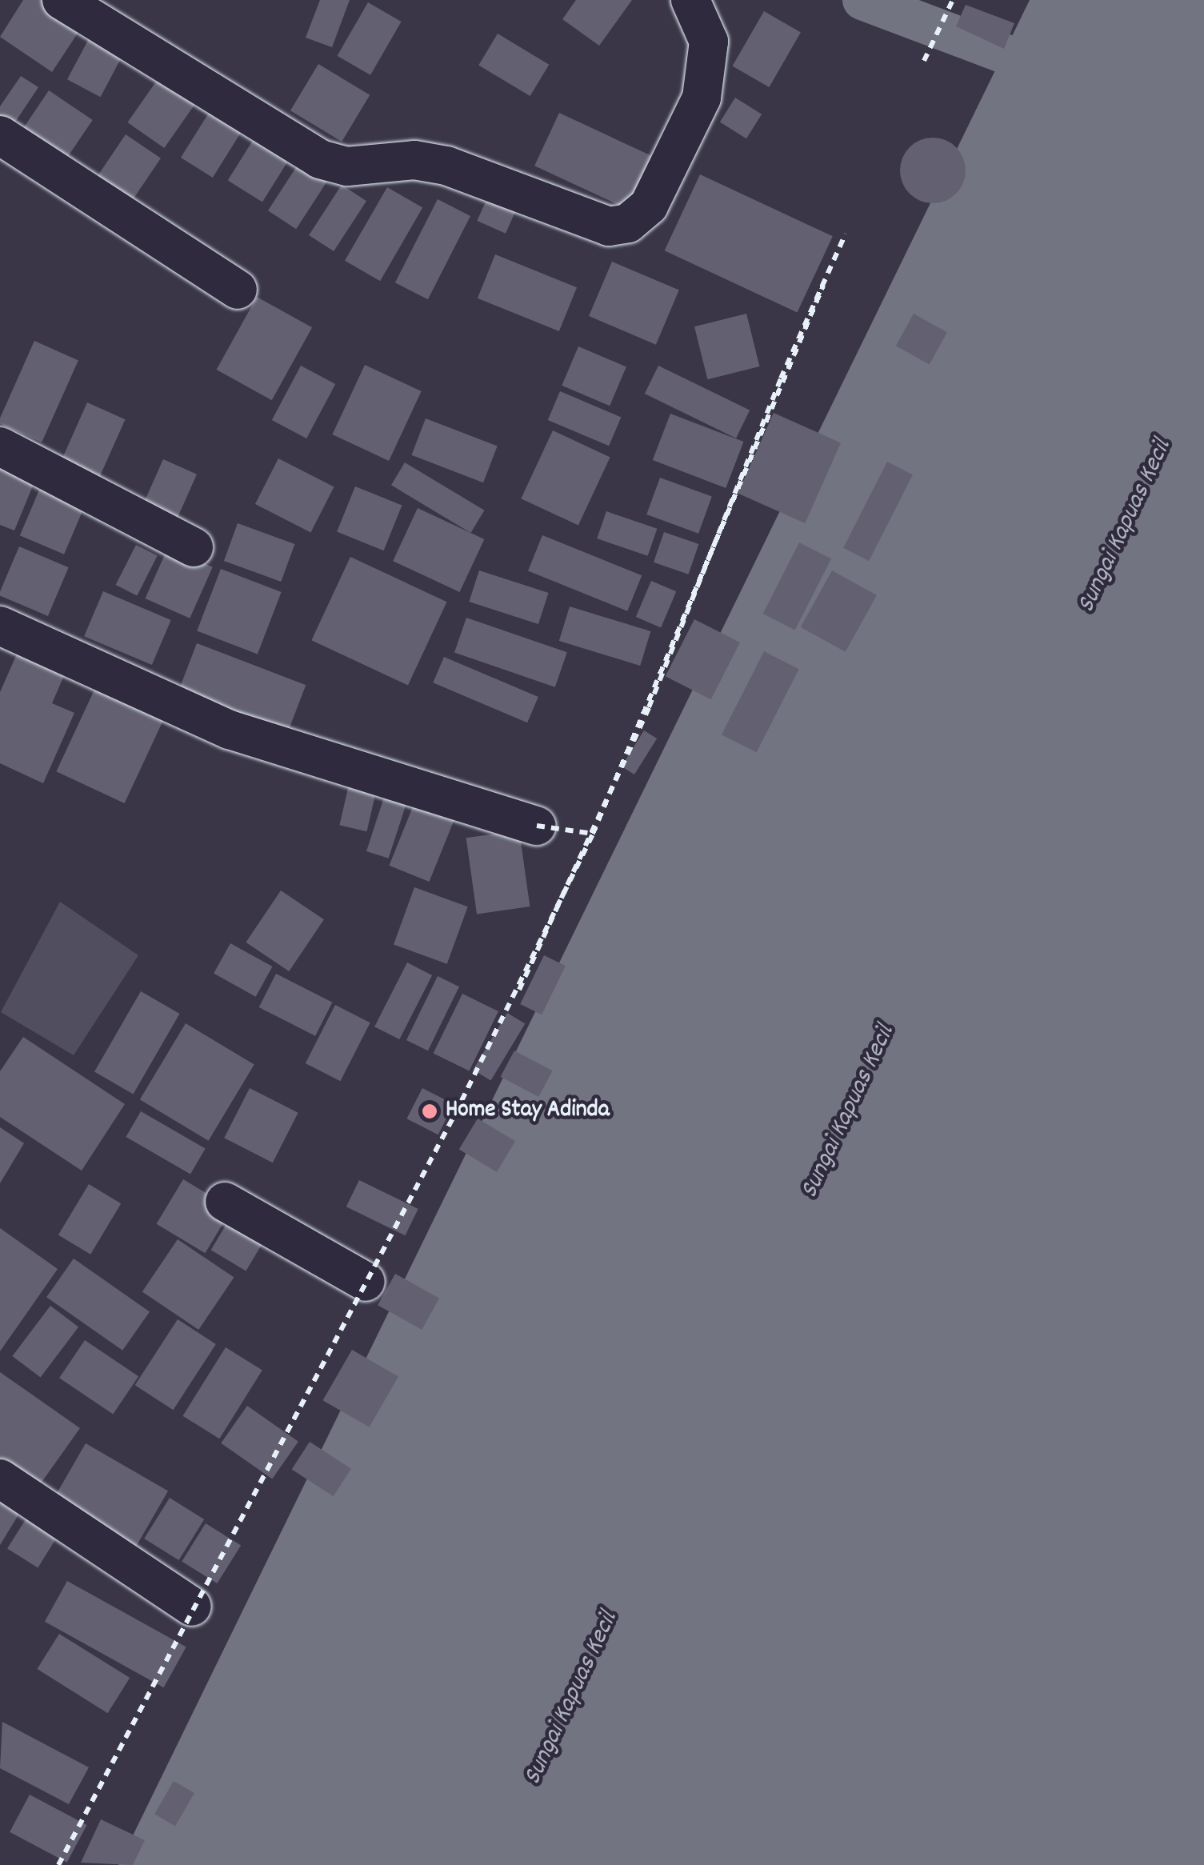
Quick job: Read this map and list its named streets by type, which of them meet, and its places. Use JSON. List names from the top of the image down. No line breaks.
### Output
{"water":["Sungai Kapuas Kecil"],"places":["Home Stay Adinda"]}
